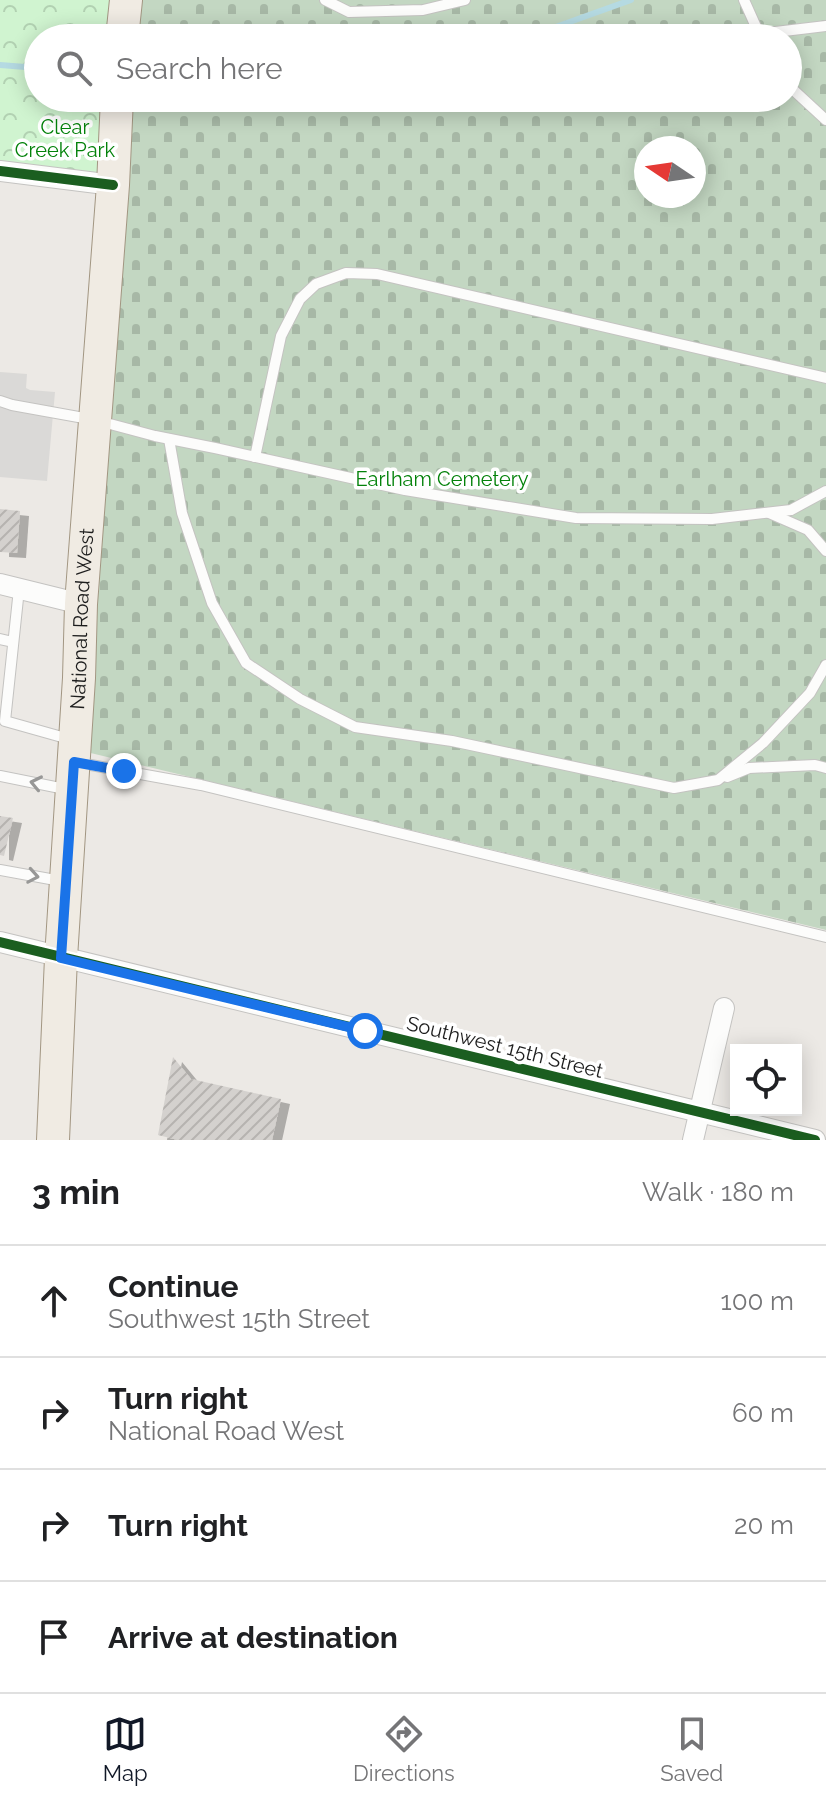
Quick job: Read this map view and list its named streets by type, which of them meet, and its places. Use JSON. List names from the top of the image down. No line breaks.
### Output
{"streets":{"main road":["National Road West"],"street":["Southwest 15th Street"]},"crossings":[["National Road West","Southwest 15th Street"]],"parks":["Clear Creek Park","Earlham Cemetery"],"north":"left","page":{"search":"Search here","heading":["3 min","Walk · 180 m"],"list":[["Continue","Southwest 15th Street","100 m"],["Turn right","National Road West","60 m"],["Turn right","20 m"],"Arrive at destination"],"nav":["Map","Directions","Saved"]}}
